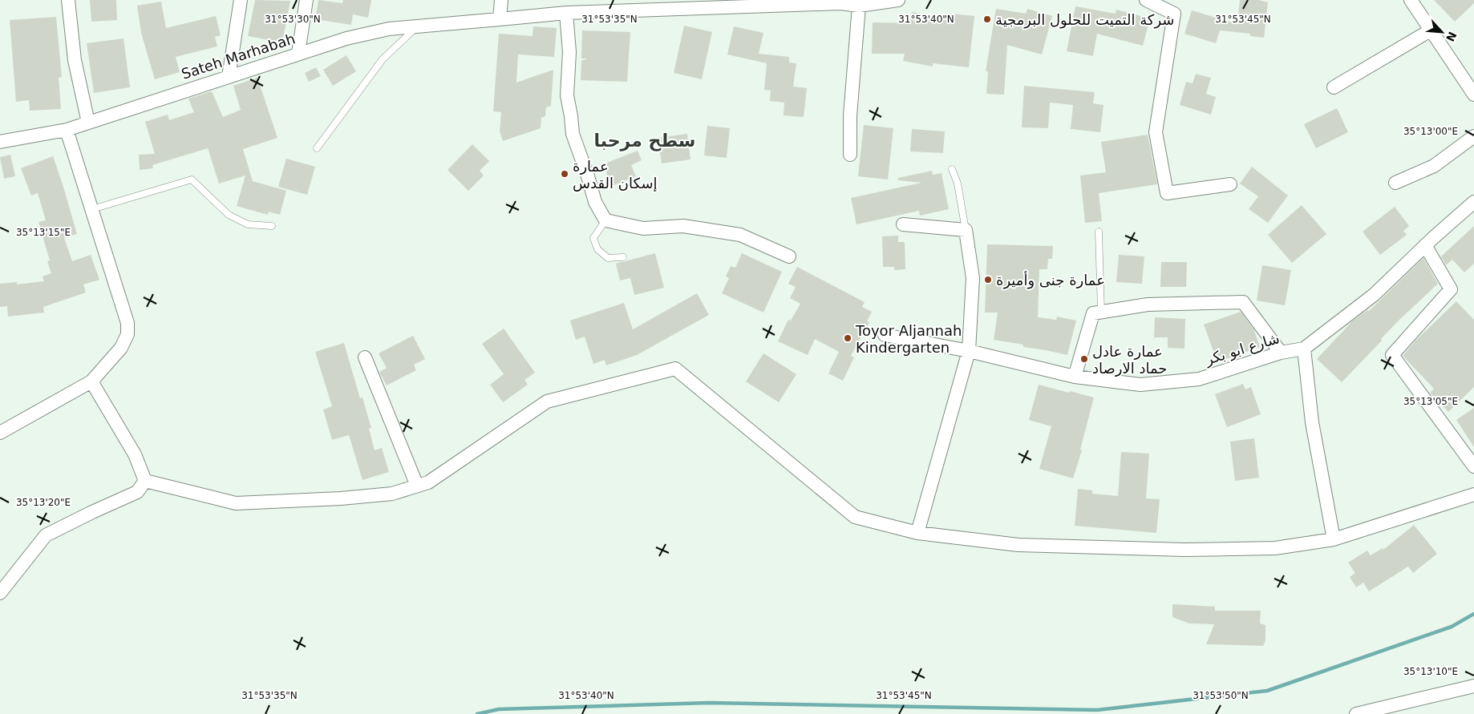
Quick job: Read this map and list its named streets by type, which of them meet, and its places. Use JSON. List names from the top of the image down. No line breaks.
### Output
{"streets":{"street":["Sateh Marhabah","شارع ابو بكر"]},"districts":["سطح مرحبا"],"places":["شركة التميت للحلول البرمجية","عمارة إسكان القدس","عمارة جنى وأميرة","Toyor Aljannah Kindergarten","عمارة عادل حماد الارصاد"],"north":"bottom right","coordinates":["31°53'30\"N","31°53'35\"N","31°53'40\"N","31°53'45\"N","35°13'00\"E","35°13'15\"E","35°13'05\"E","35°13'20\"E","35°13'10\"E","31°53'50\"N"]}
